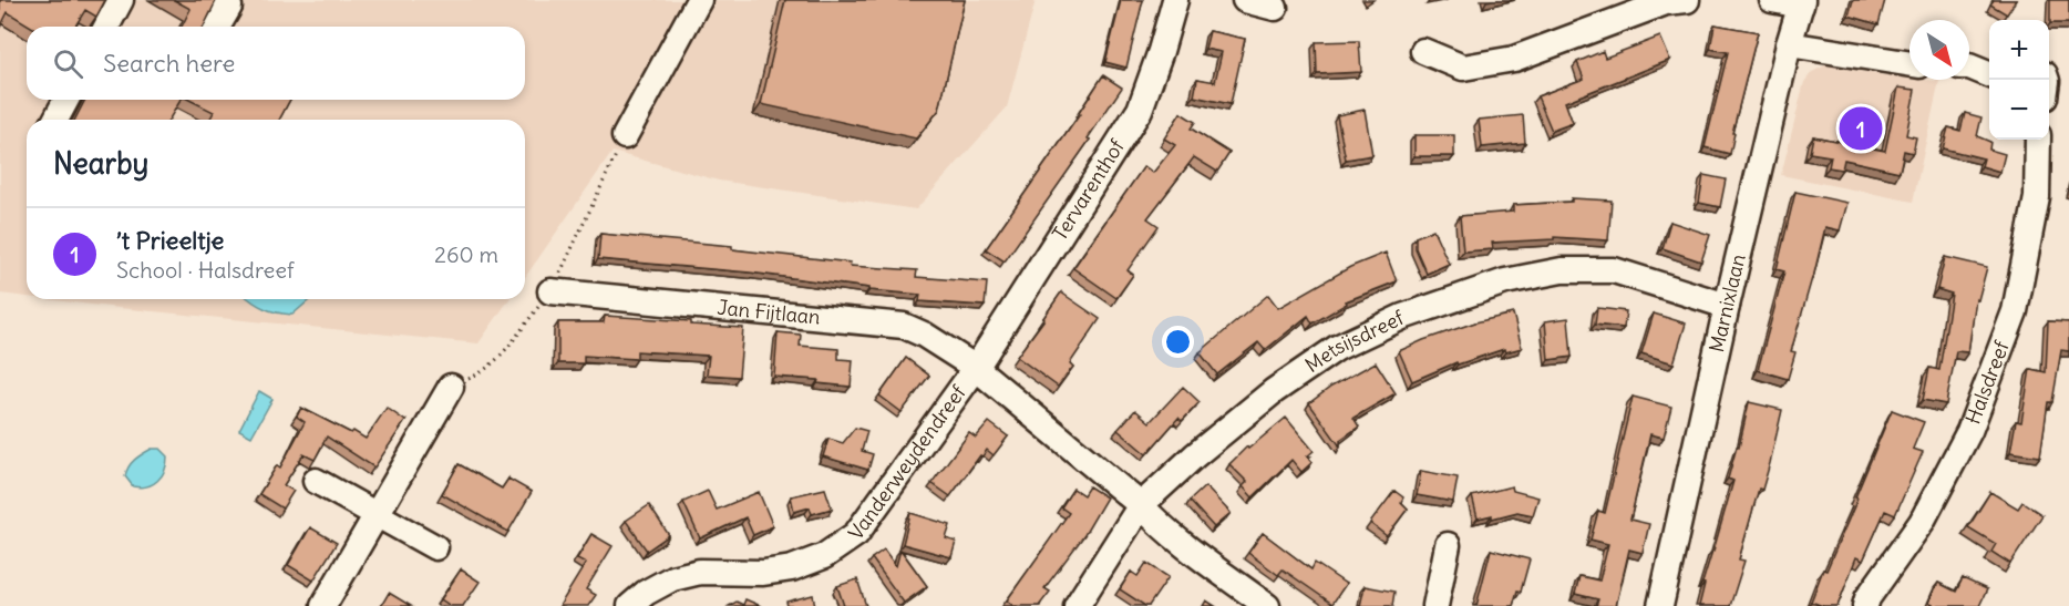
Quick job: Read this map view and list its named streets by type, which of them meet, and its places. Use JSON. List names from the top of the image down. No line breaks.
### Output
{"streets":{"street":["Tervarenthof","Marnixlaan","Jan Fijtlaan","Metsijsdreef","Halsdreef","Vanderweydendreef"]},"crossings":[["Tervarenthof","Jan Fijtlaan"],["Tervarenthof","Vanderweydendreef"],["Marnixlaan","Metsijsdreef"],["Jan Fijtlaan","Vanderweydendreef"],["Metsijsdreef","Vanderweydendreef"]],"north":"bottom right","page":{"map_buttons":["+","−"],"search":"Search here","pins":"1","heading":"Nearby","list":[{"mark":"1","name":"’t Prieeltje","note":"School · Halsdreef","value":"260 m"}]}}
